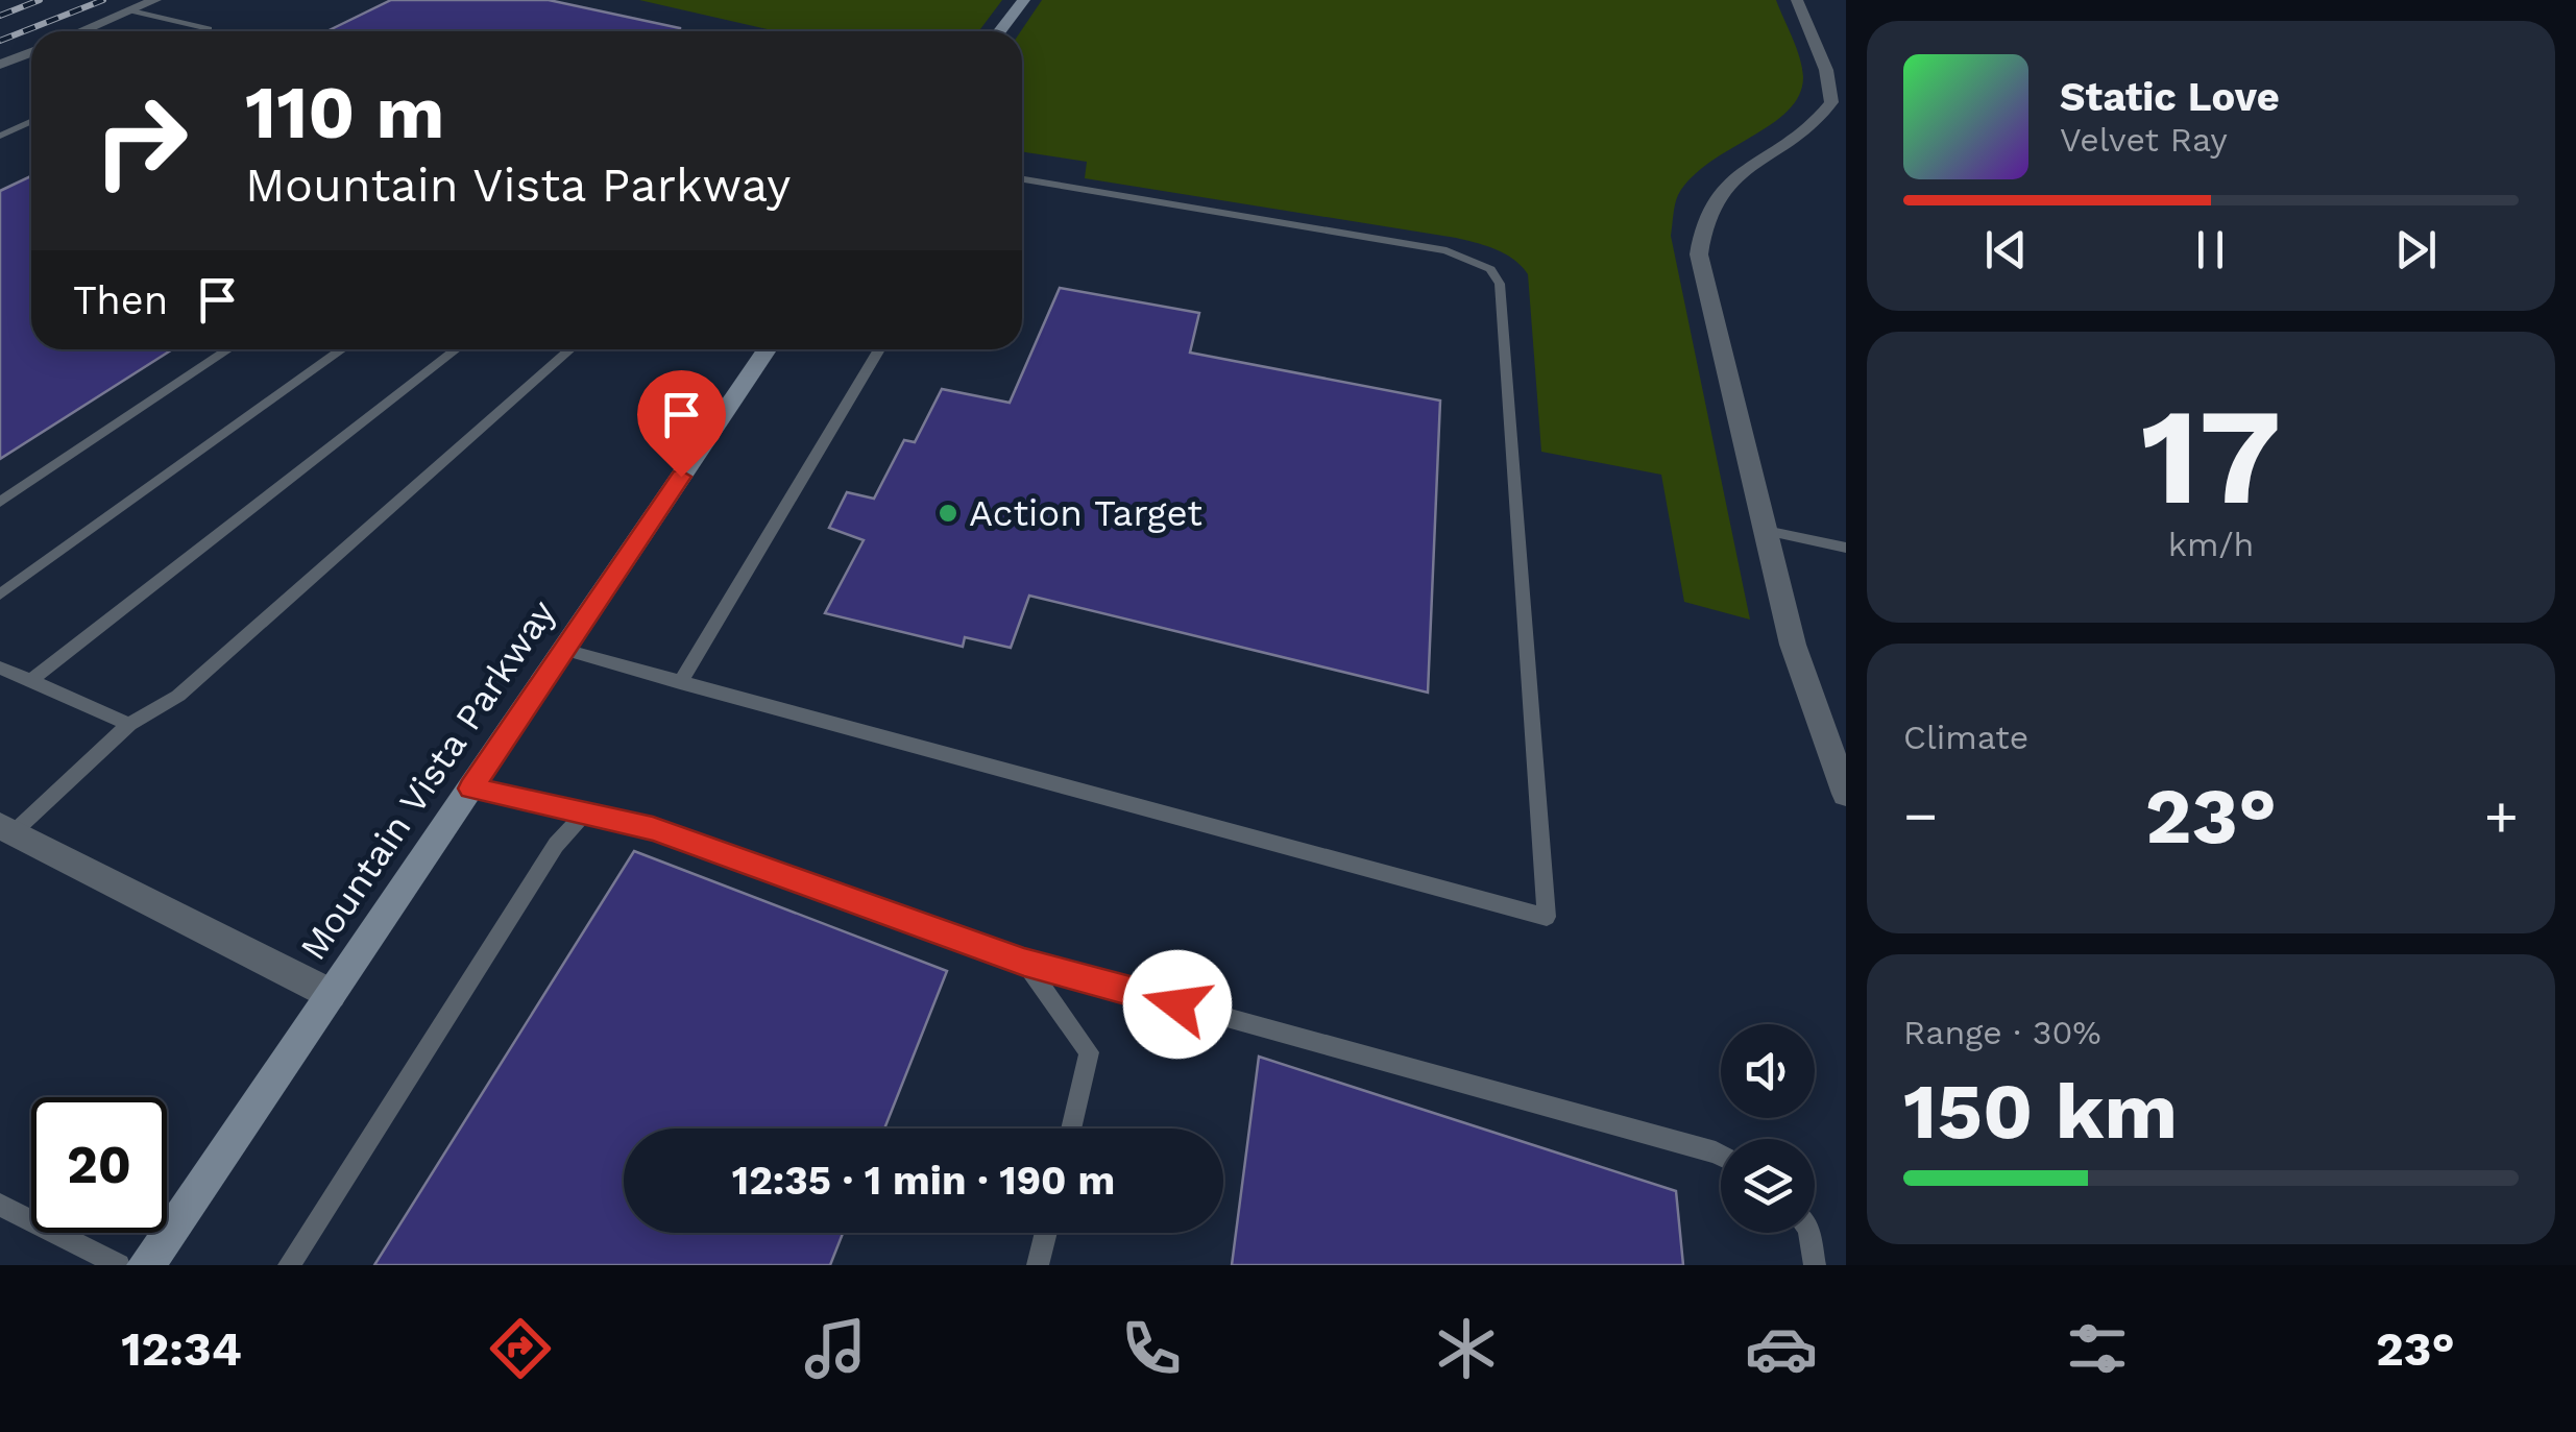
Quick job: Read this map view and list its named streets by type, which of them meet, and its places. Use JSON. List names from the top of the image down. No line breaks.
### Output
{"streets":{"street":["Mountain Vista Parkway"]},"places":["Action Target"],"page":{"turn":["110 m","Mountain Vista Parkway"],"song":["Static Love","Velvet Ray"],"then":"Then","tile":[["17","km/h"],"Climate",["Range · 30%","150 km"]],"heat":["−","23°","+"],"limit":"20","trip":"12:35 · 1 min · 190 m","tabs":["12:34","23°"]}}
